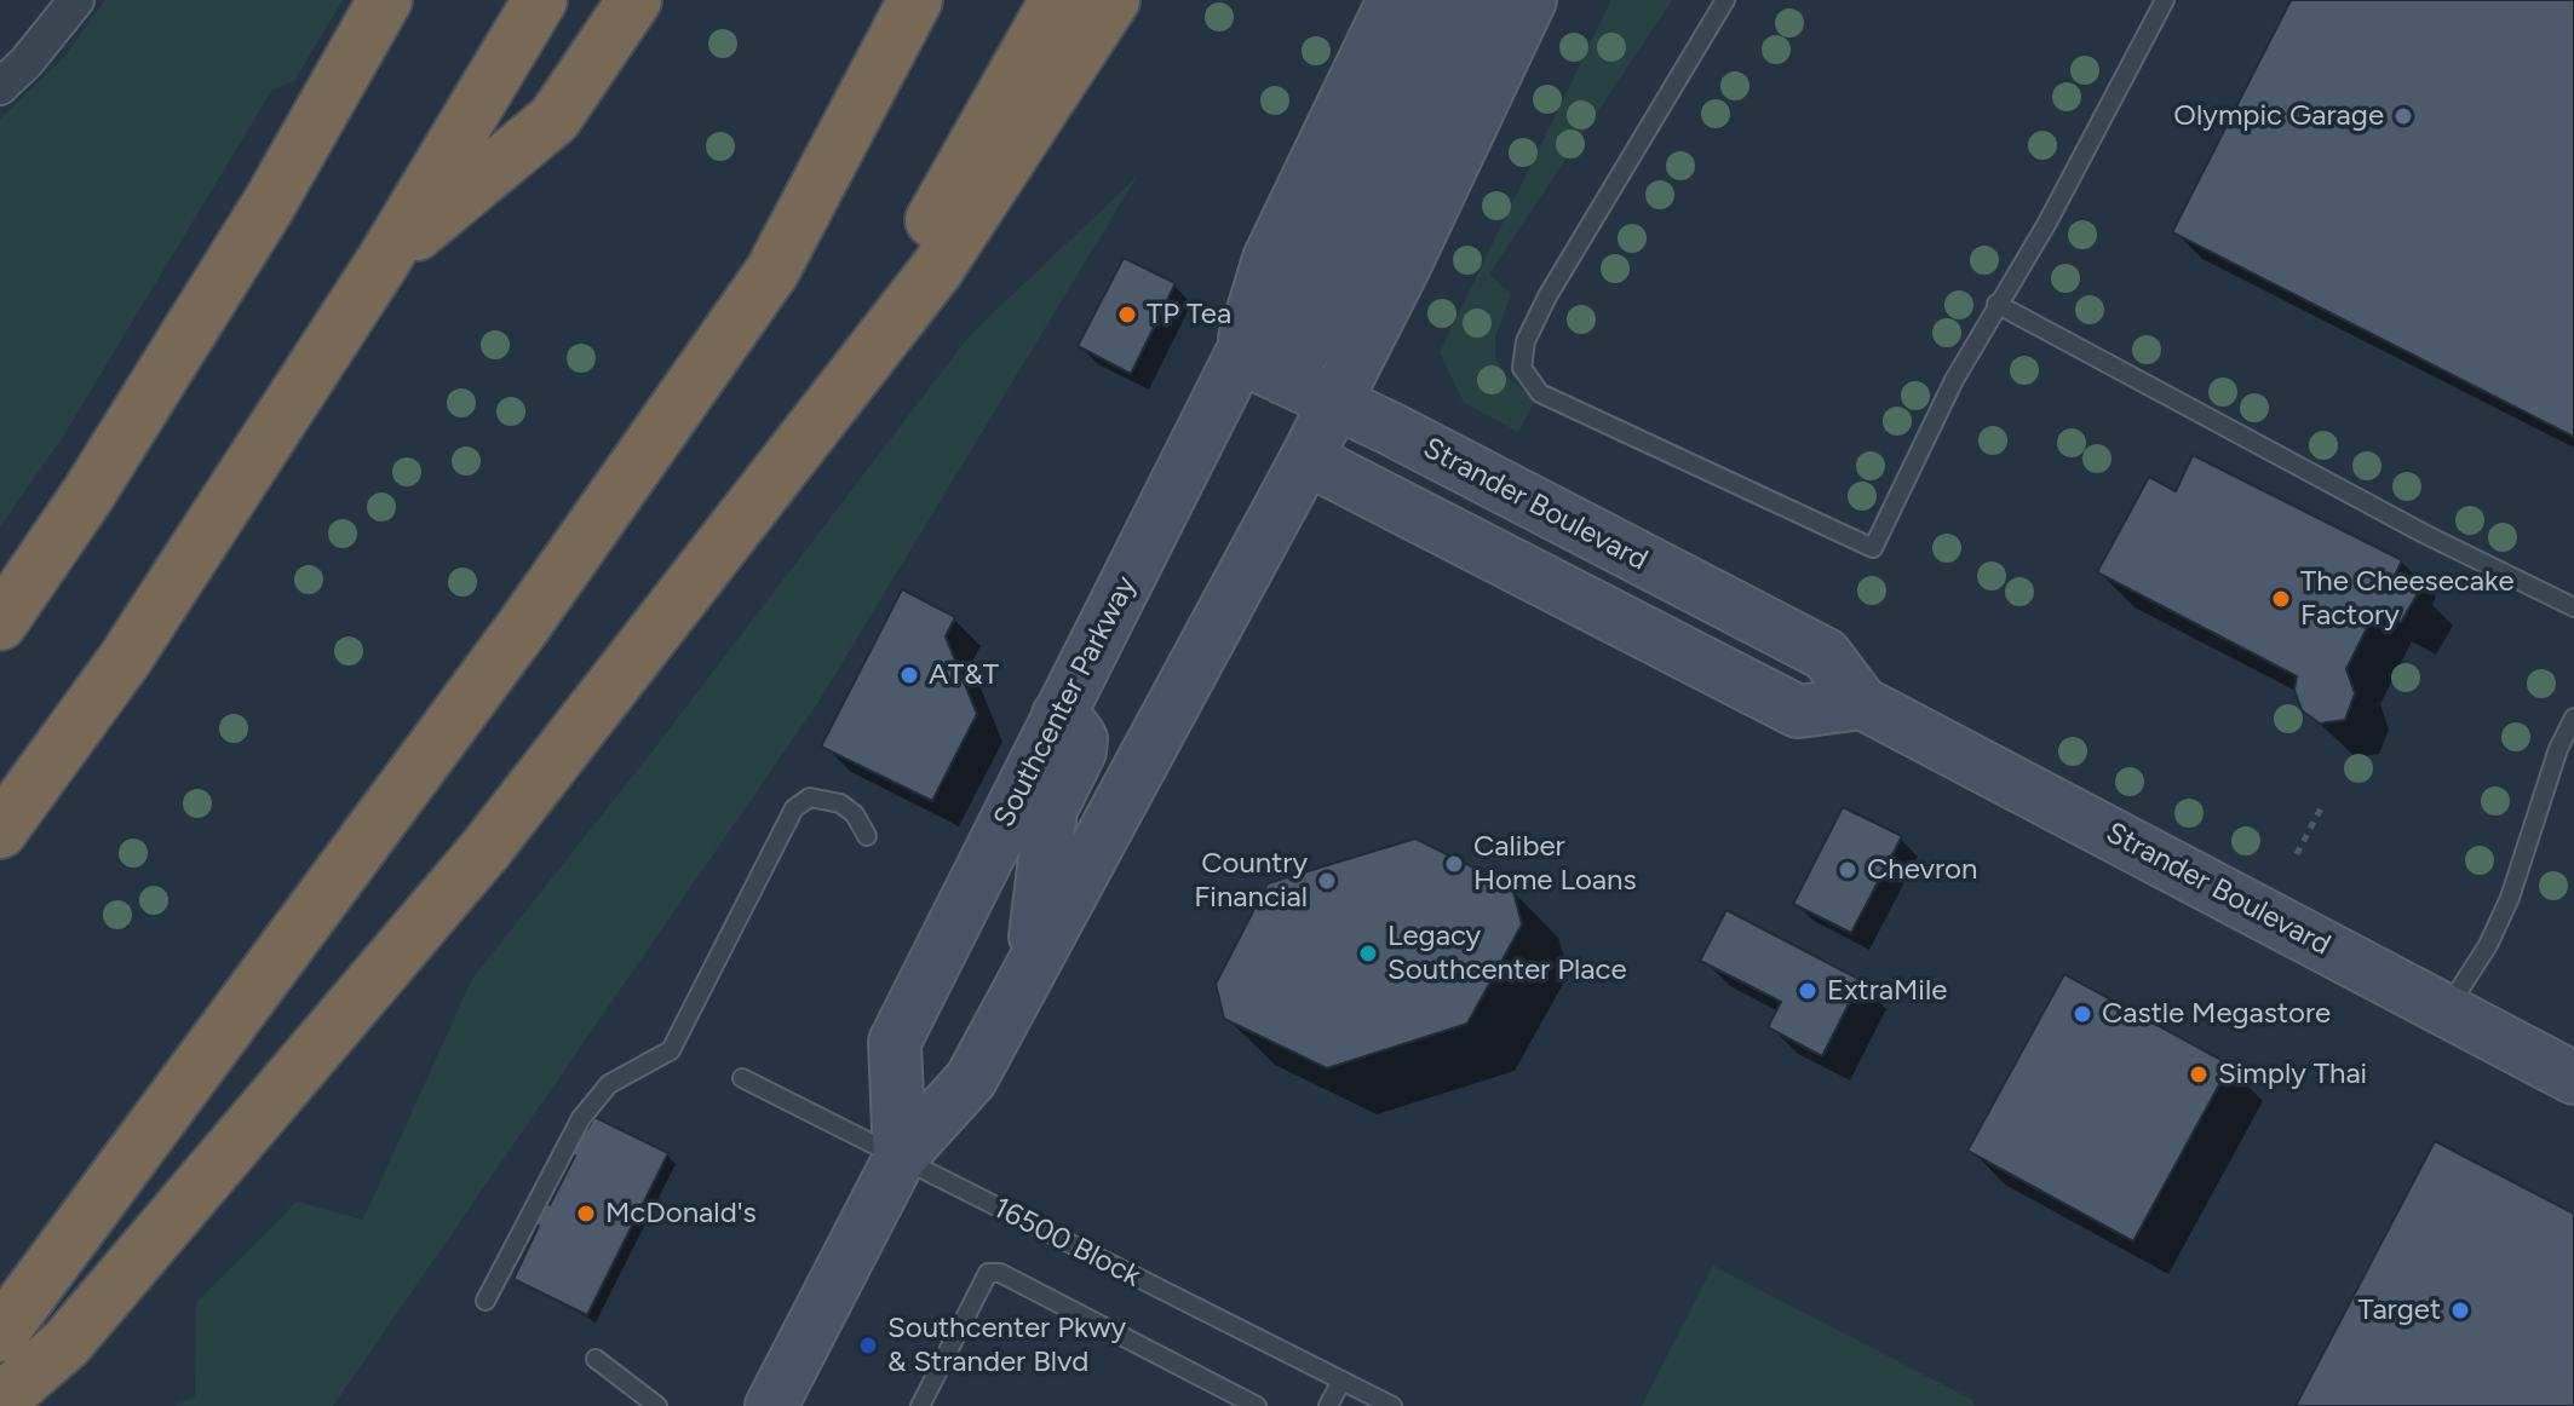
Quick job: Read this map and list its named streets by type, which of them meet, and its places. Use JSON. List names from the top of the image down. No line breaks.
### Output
{"streets":{"main road":["Strander Boulevard","Southcenter Parkway"],"lane":["16500 Block"]},"crossings":[["Strander Boulevard","Southcenter Parkway"],["Southcenter Parkway","16500 Block"]],"places":["Olympic Garage","TP Tea","The Cheesecake Factory","AT&T","Caliber Home Loans","Chevron","Country Financial","Legacy Southcenter Place","ExtraMile","Castle Megastore","Simply Thai","McDonald's","Target","Southcenter Pkwy & Strander Blvd"]}
